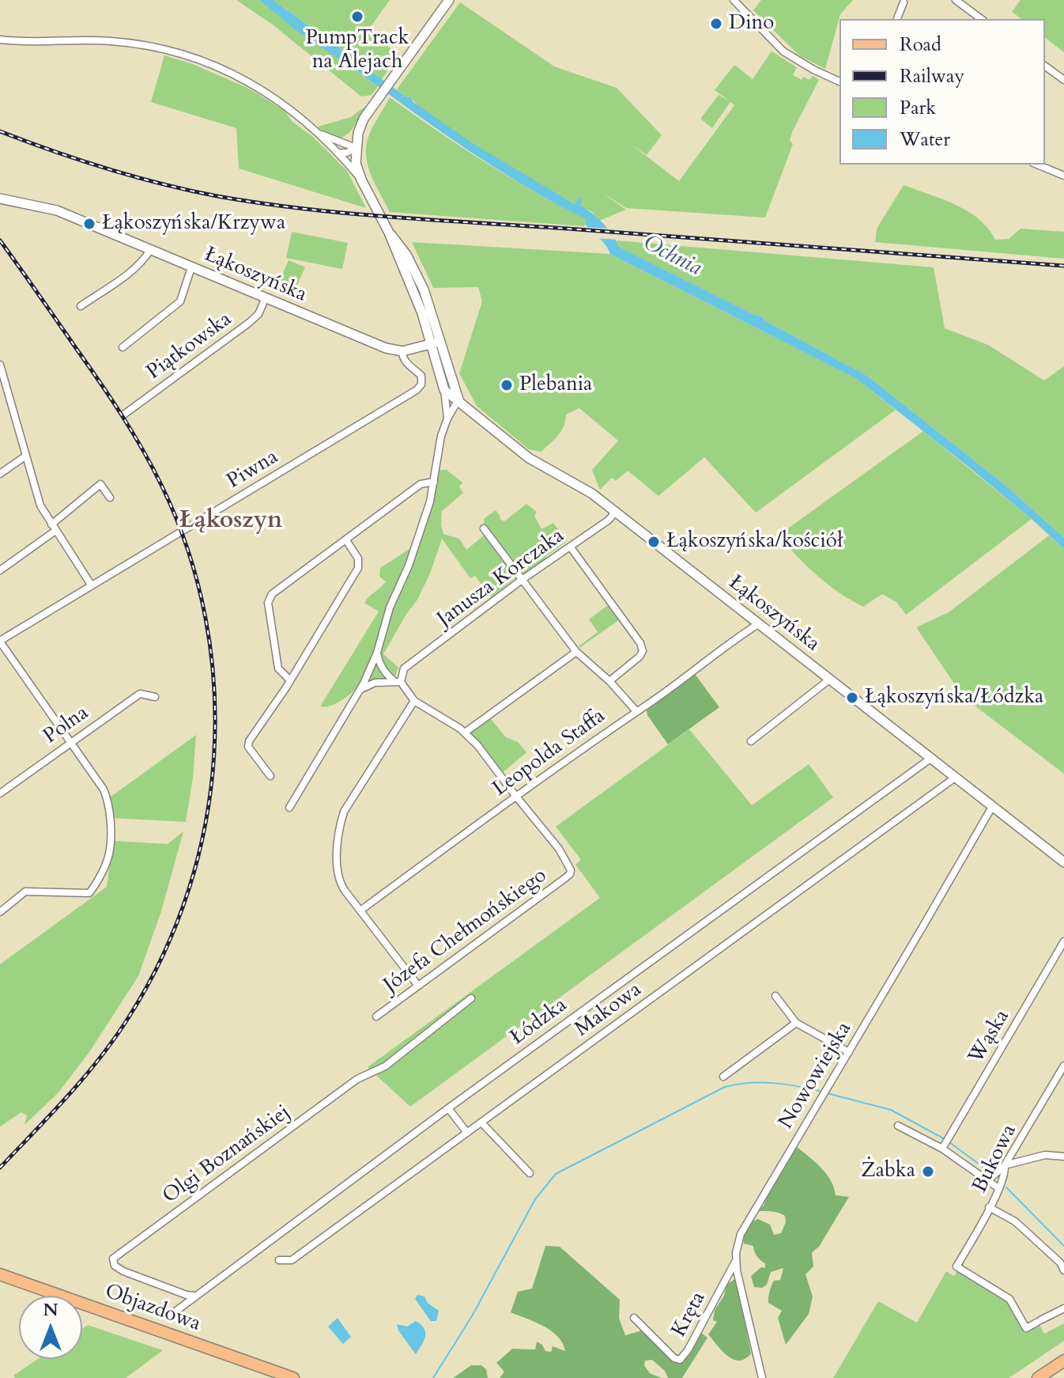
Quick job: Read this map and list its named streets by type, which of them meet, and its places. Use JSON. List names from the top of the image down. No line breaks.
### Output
{"streets":{"main road":["Objazdowa"],"street":["Łąkoszyńska","Piątkowska","Piwna","Janusza Korczaka","Polna","Leopolda Staffa","Józefa Chełmońskiego","Makowa","Łódzka","Wąska","Nowowiejska","Olgi Boznańskiej","Bukowa","Kręta"]},"crossings":[["Łąkoszyńska","Piątkowska"],["Łąkoszyńska","Piwna"],["Łąkoszyńska","Janusza Korczaka"],["Łąkoszyńska","Leopolda Staffa"],["Łąkoszyńska","Makowa"],["Łąkoszyńska","Łódzka"],["Łąkoszyńska","Nowowiejska"],["Leopolda Staffa","Józefa Chełmońskiego"],["Łódzka","Olgi Boznańskiej"],["Nowowiejska","Kręta"]],"districts":["Łąkoszyn"],"water":["Ochnia"],"places":["PumpTrack na Alejach","Dino","Łąkoszyńska/Krzywa","Plebania","Łąkoszyńska/kościół","Łąkoszyńska/Łódzka","Żabka"],"legend":["Road","Railway","Park","Water"],"north":"top"}
